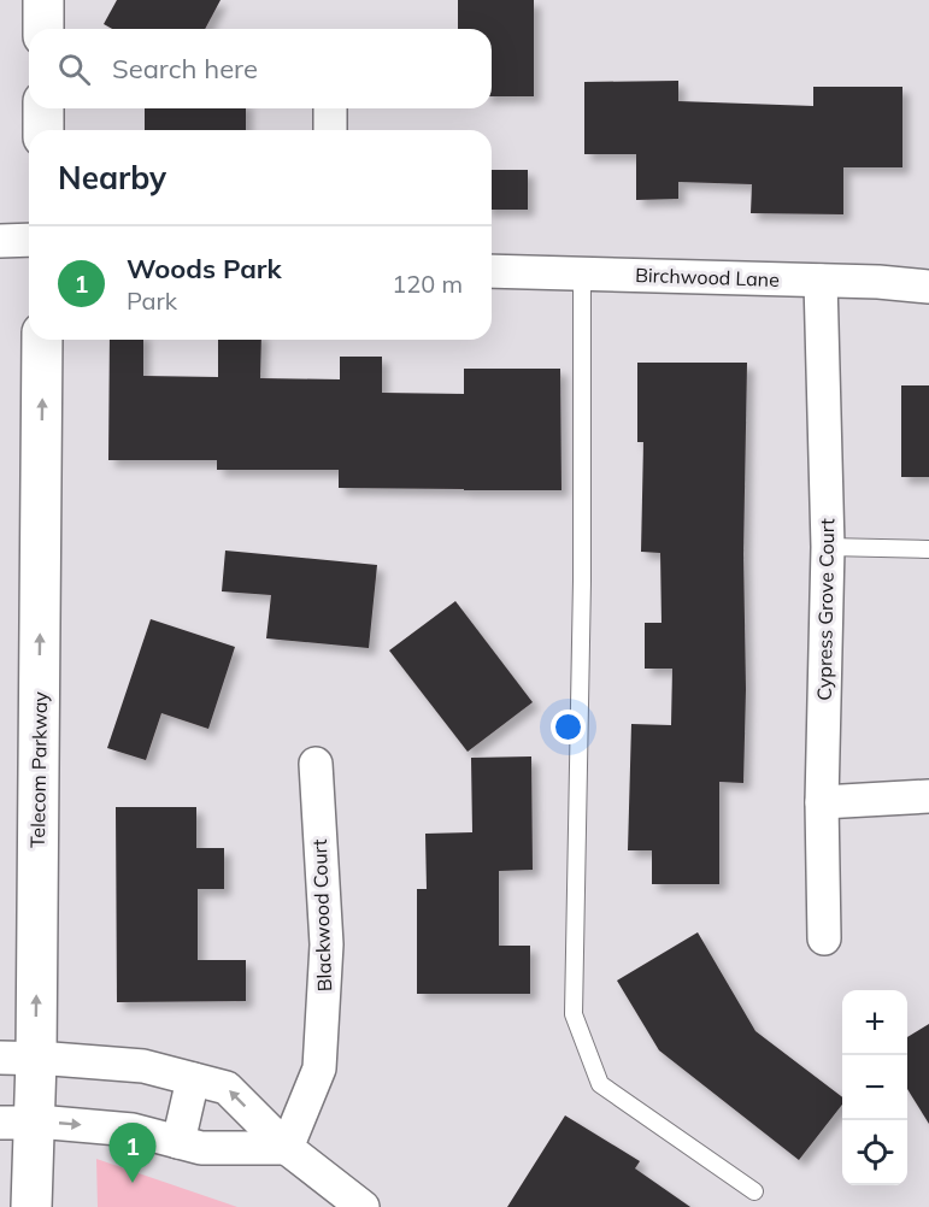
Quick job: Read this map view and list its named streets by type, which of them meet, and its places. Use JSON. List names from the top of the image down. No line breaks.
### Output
{"streets":{"street":["Birchwood Lane","Cypress Grove Court","Telecom Parkway","Blackwood Court"]},"crossings":[["Birchwood Lane","Cypress Grove Court"]],"one_way":["Telecom Parkway"],"page":{"search":"Search here","heading":"Nearby","list":[{"mark":"1","name":"Woods Park","note":"Park","value":"120 m"}],"map_buttons":["+","−"],"pins":"1"}}
